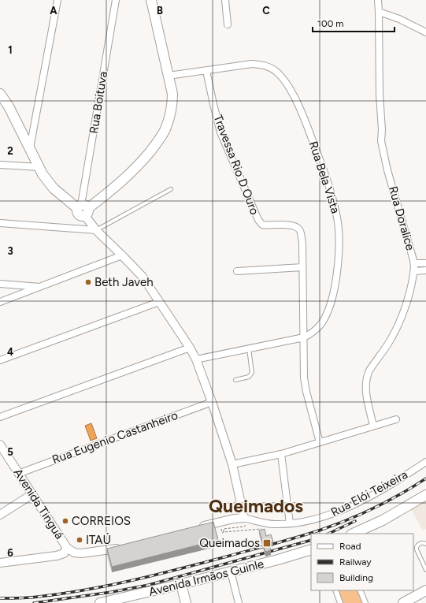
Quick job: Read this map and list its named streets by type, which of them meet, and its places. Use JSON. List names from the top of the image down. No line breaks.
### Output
{"streets":{"main road":["Avenida Irmãos Guinle"],"street":["Rua Boituva","Travessa Rio D Ouro","Rua Bela Vista","Rua Doralice","Rua Eugenio Castanheiro","Rua Elói Teixeira","Avenida Tinguá"]},"crossings":[["Travessa Rio D Ouro","Rua Bela Vista"],["Rua Eugenio Castanheiro","Avenida Tinguá"]],"districts":["Queimados"],"places":{"other":["Beth Javeh","CORREIOS","ITAÚ"],"transit":["Queimados"]},"legend":["Road","Railway","Building"],"scale_bar":"100 m","grid":{"columns":["A","B","C"],"rows":["1","2","3","4","5","6"]}}
